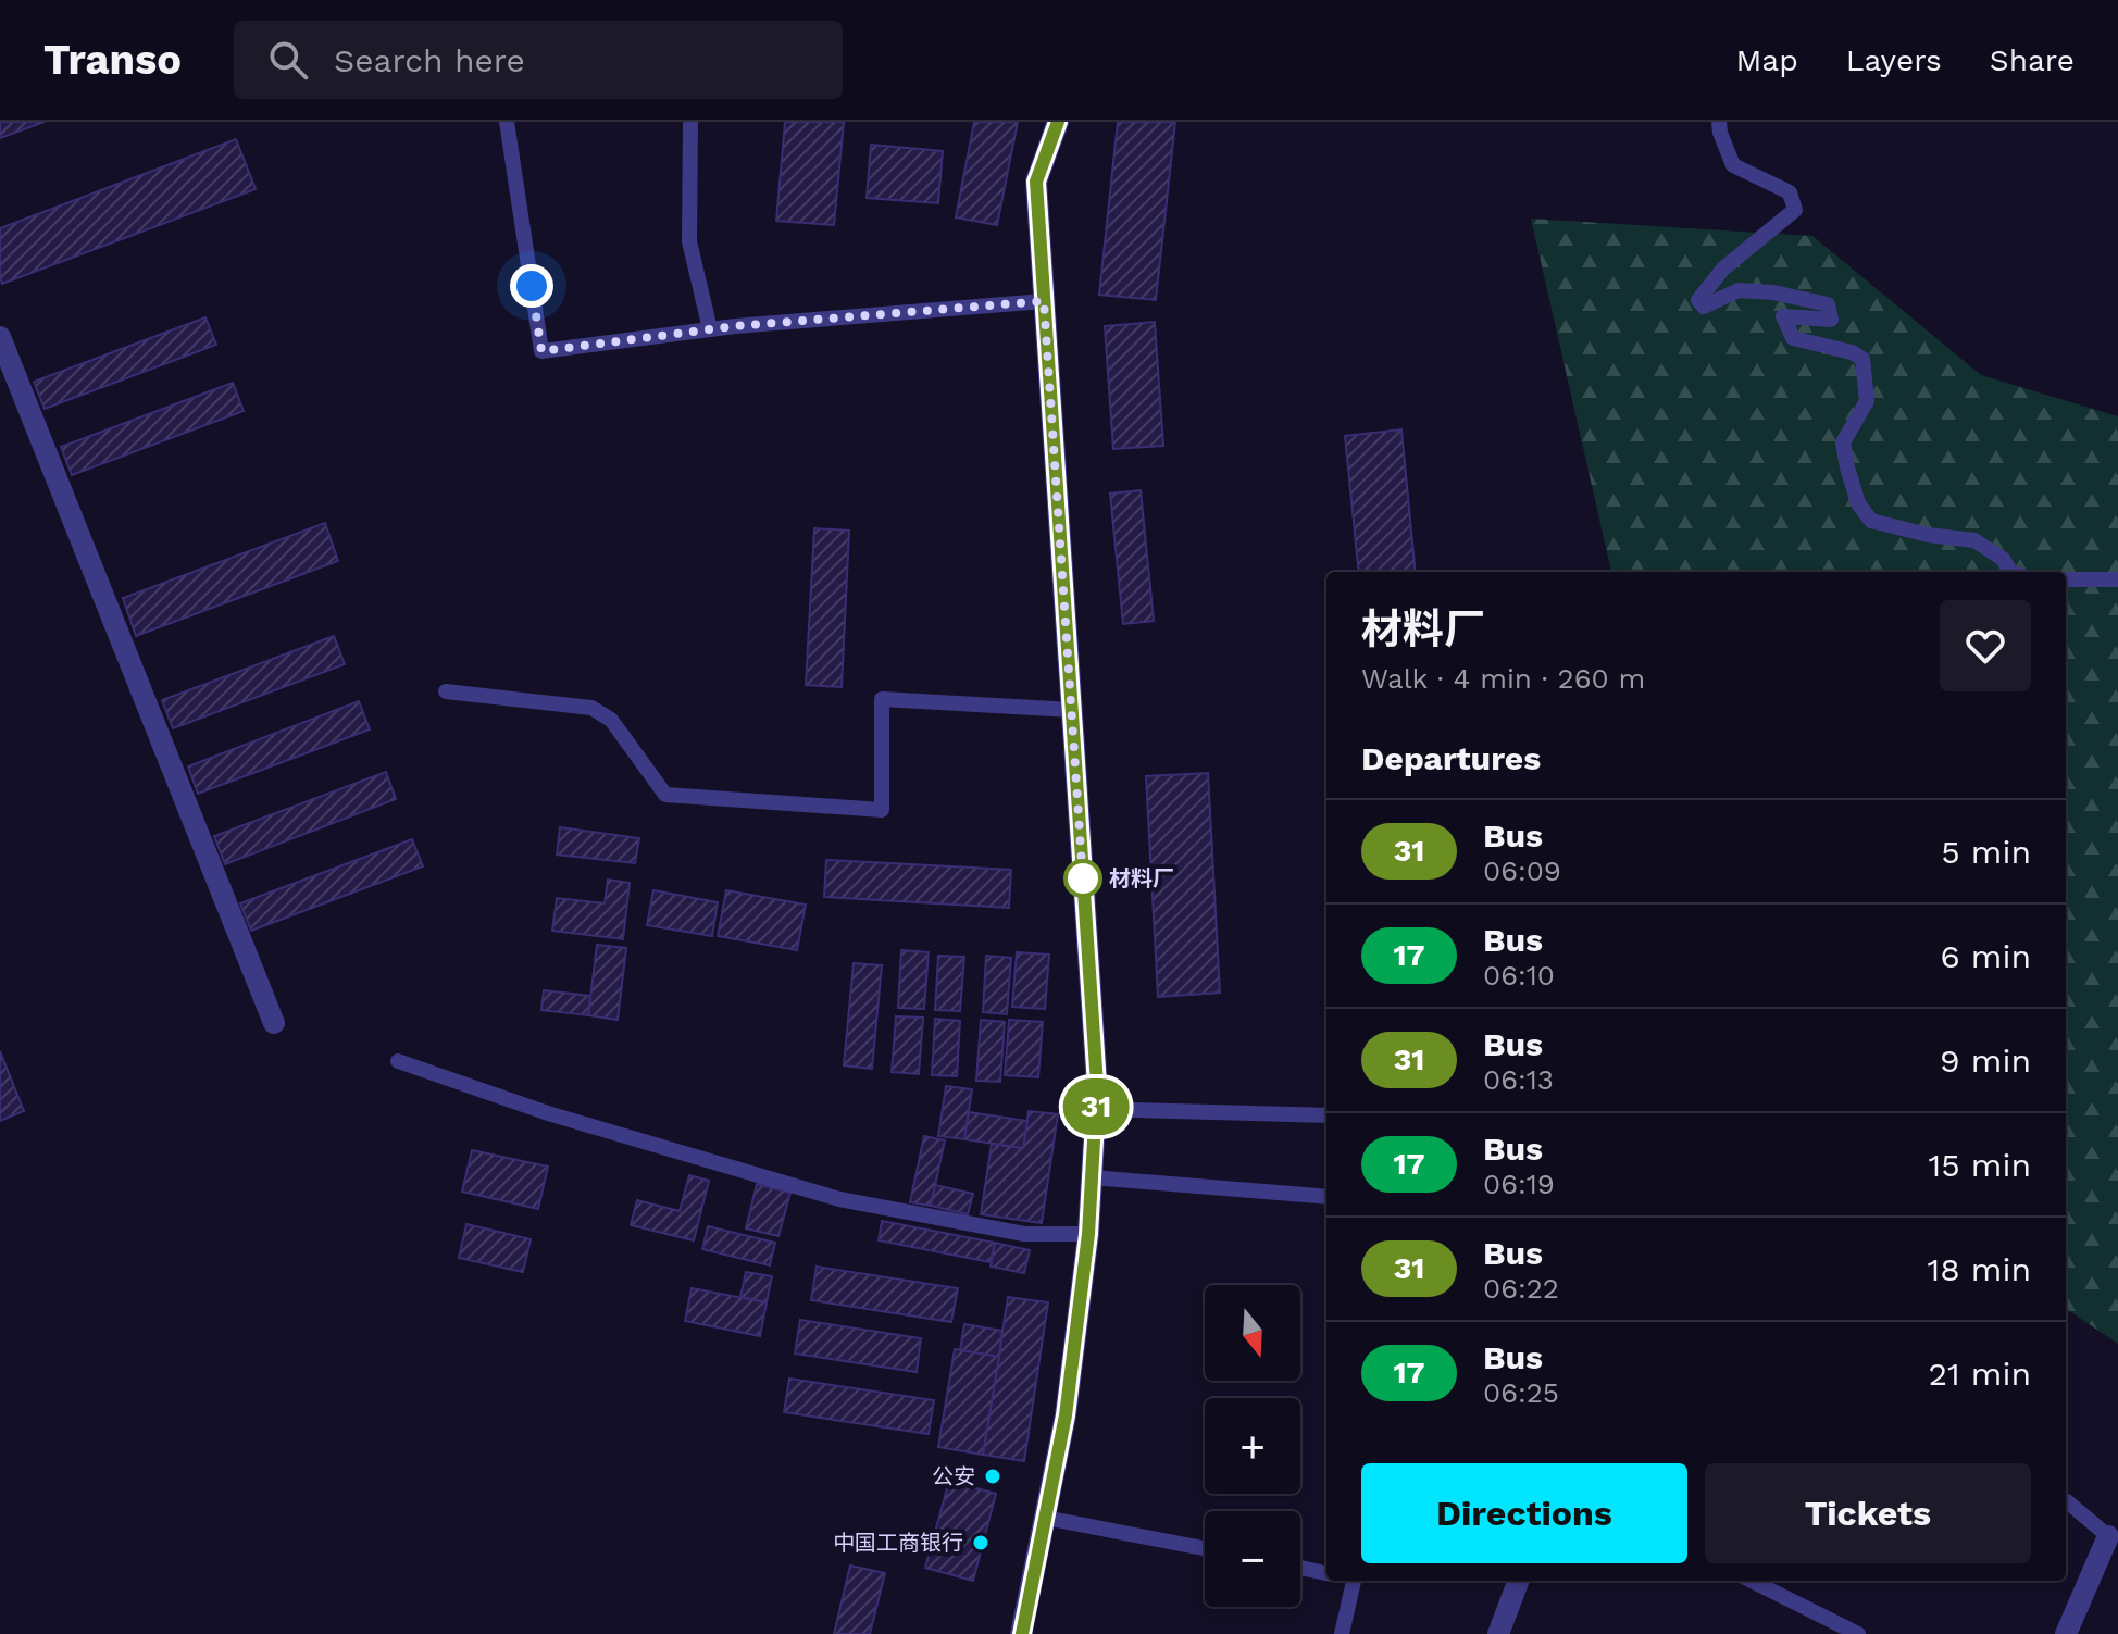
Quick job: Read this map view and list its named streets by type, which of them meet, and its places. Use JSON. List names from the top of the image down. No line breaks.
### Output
{"places":["材料厂","公安","中国工商银行"],"lines":["bus line 31"],"north":"bottom","page":{"header":"Transo","search":"Search here","nav":["Map","Layers","Share"],"on_map":"31","heading":[["材料厂","Walk · 4 min · 260 m"],"Departures"],"list":[{"mark":"31","name":"Bus","note":"06:09","value":"5 min"},{"mark":"17","name":"Bus","note":"06:10","value":"6 min"},{"mark":"31","name":"Bus","note":"06:13","value":"9 min"},{"mark":"17","name":"Bus","note":"06:19","value":"15 min"},{"mark":"31","name":"Bus","note":"06:22","value":"18 min"},{"mark":"17","name":"Bus","note":"06:25","value":"21 min"}],"map_buttons":["+","−"],"buttons":["Directions","Tickets"]}}
